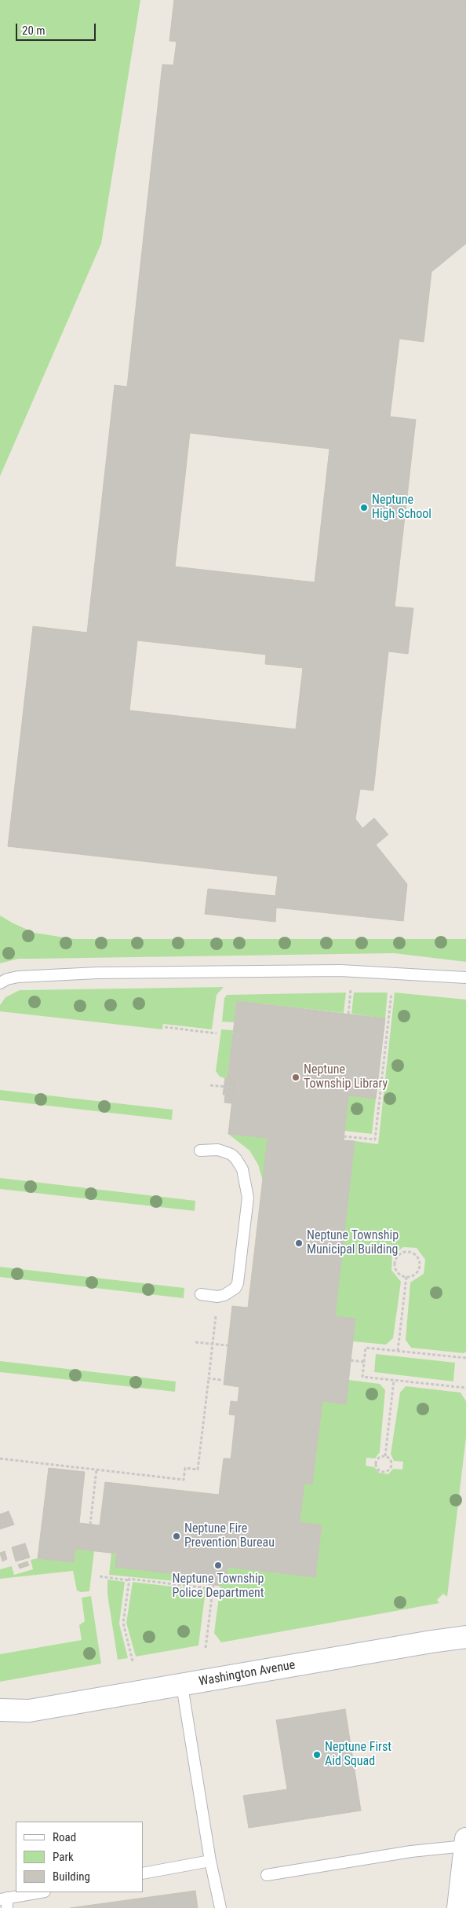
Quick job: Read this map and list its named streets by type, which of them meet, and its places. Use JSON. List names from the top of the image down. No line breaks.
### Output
{"streets":{"street":["Washington Avenue"]},"places":["Neptune High School","Neptune Township Library","Neptune Township Municipal Building","Neptune Fire Prevention Bureau","Neptune Township Police Department","Neptune First Aid Squad"],"legend":["Road","Park","Building"],"scale_bar":"20 m"}
